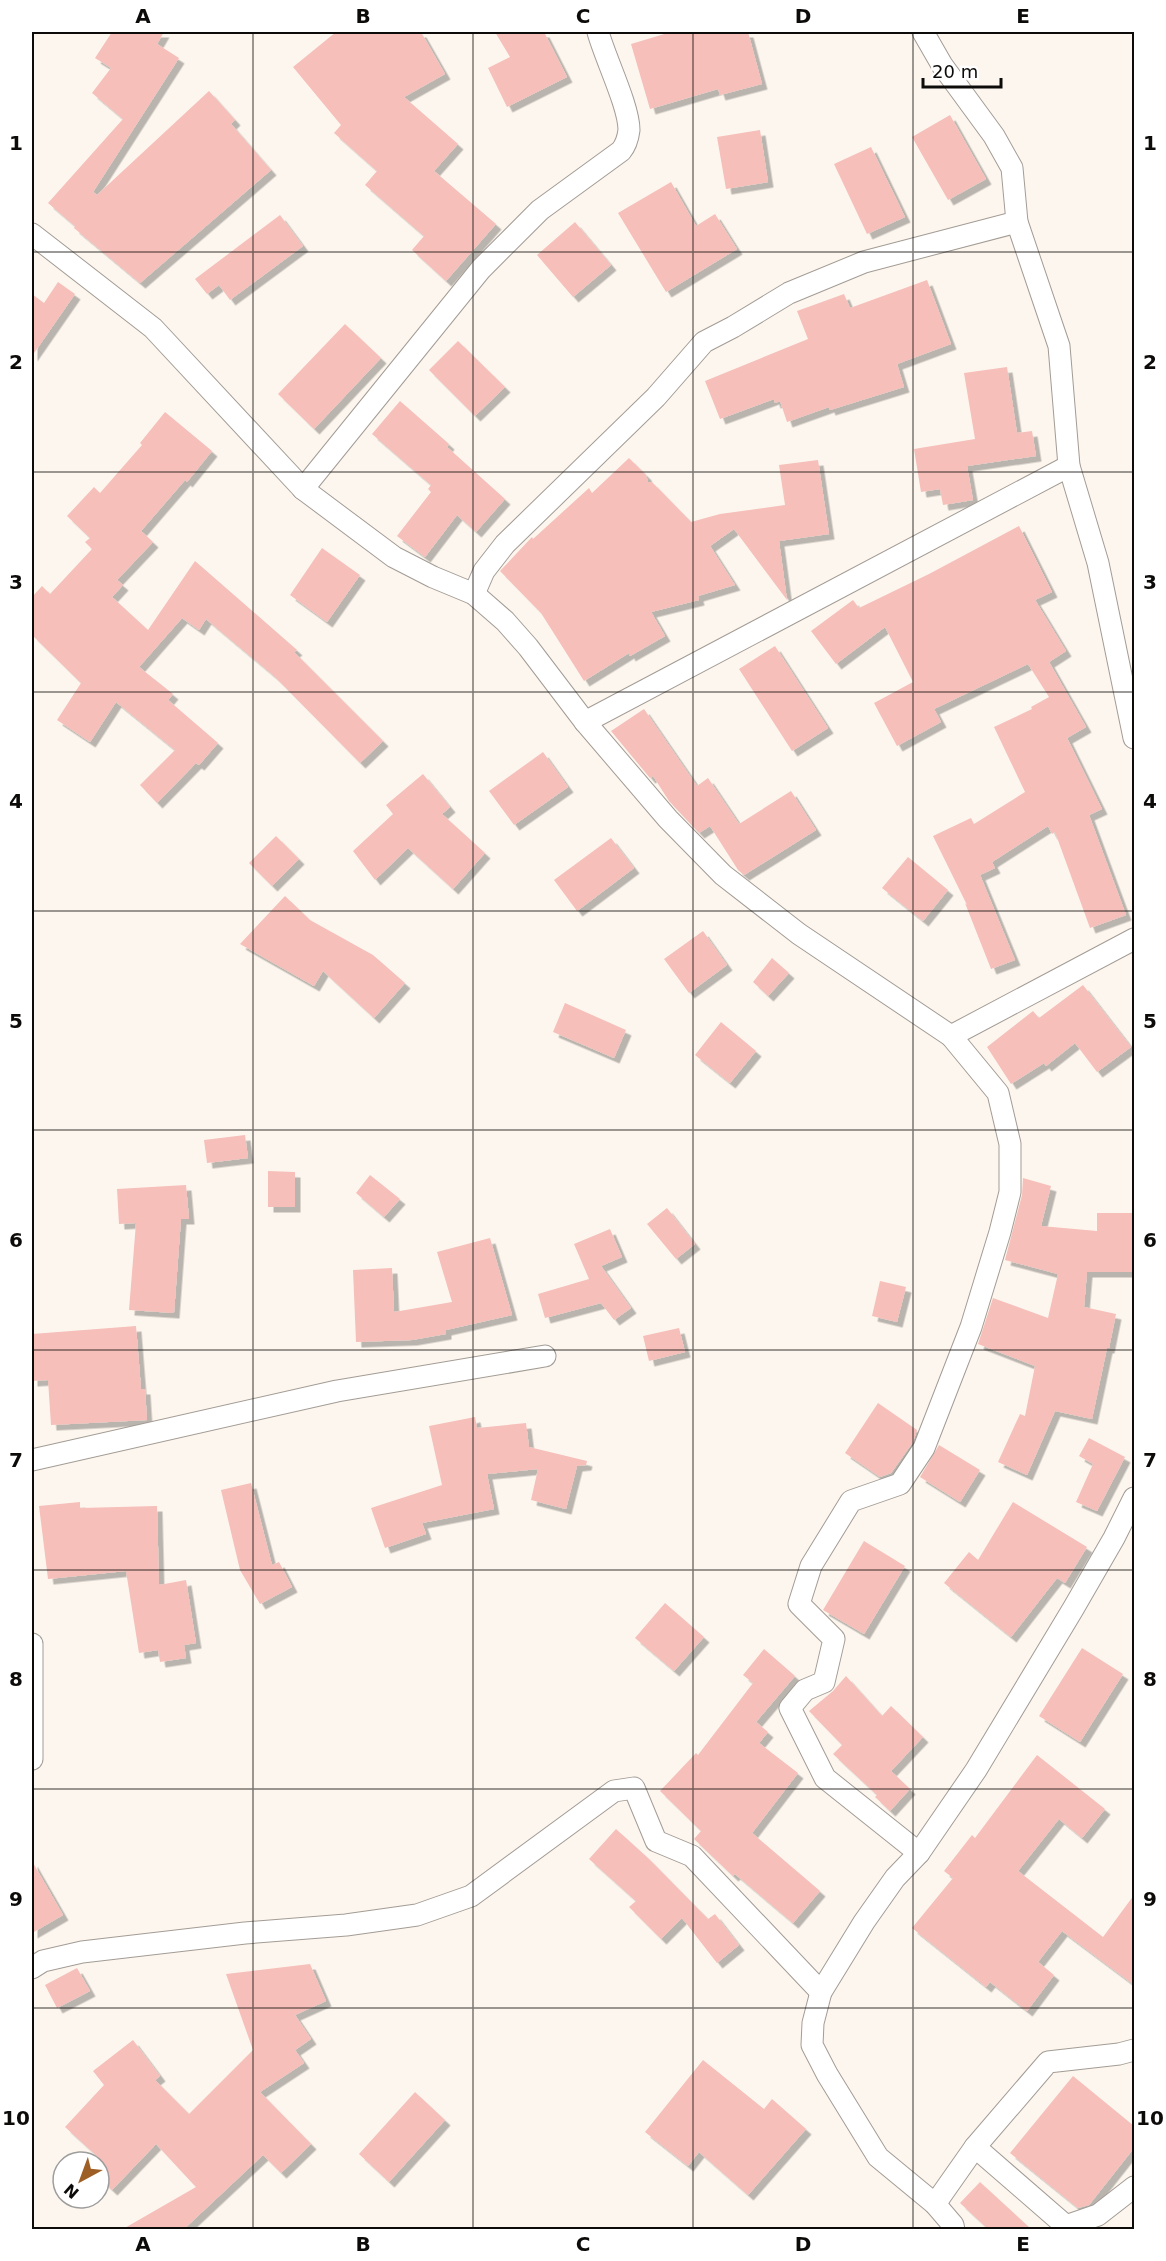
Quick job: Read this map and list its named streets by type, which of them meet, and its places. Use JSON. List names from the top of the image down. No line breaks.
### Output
{"scale_bar":"20 m","north":"bottom left","grid":{"columns":["A","B","C","D","E"],"rows":["1","2","3","4","5","6","7","8","9","10"]}}
